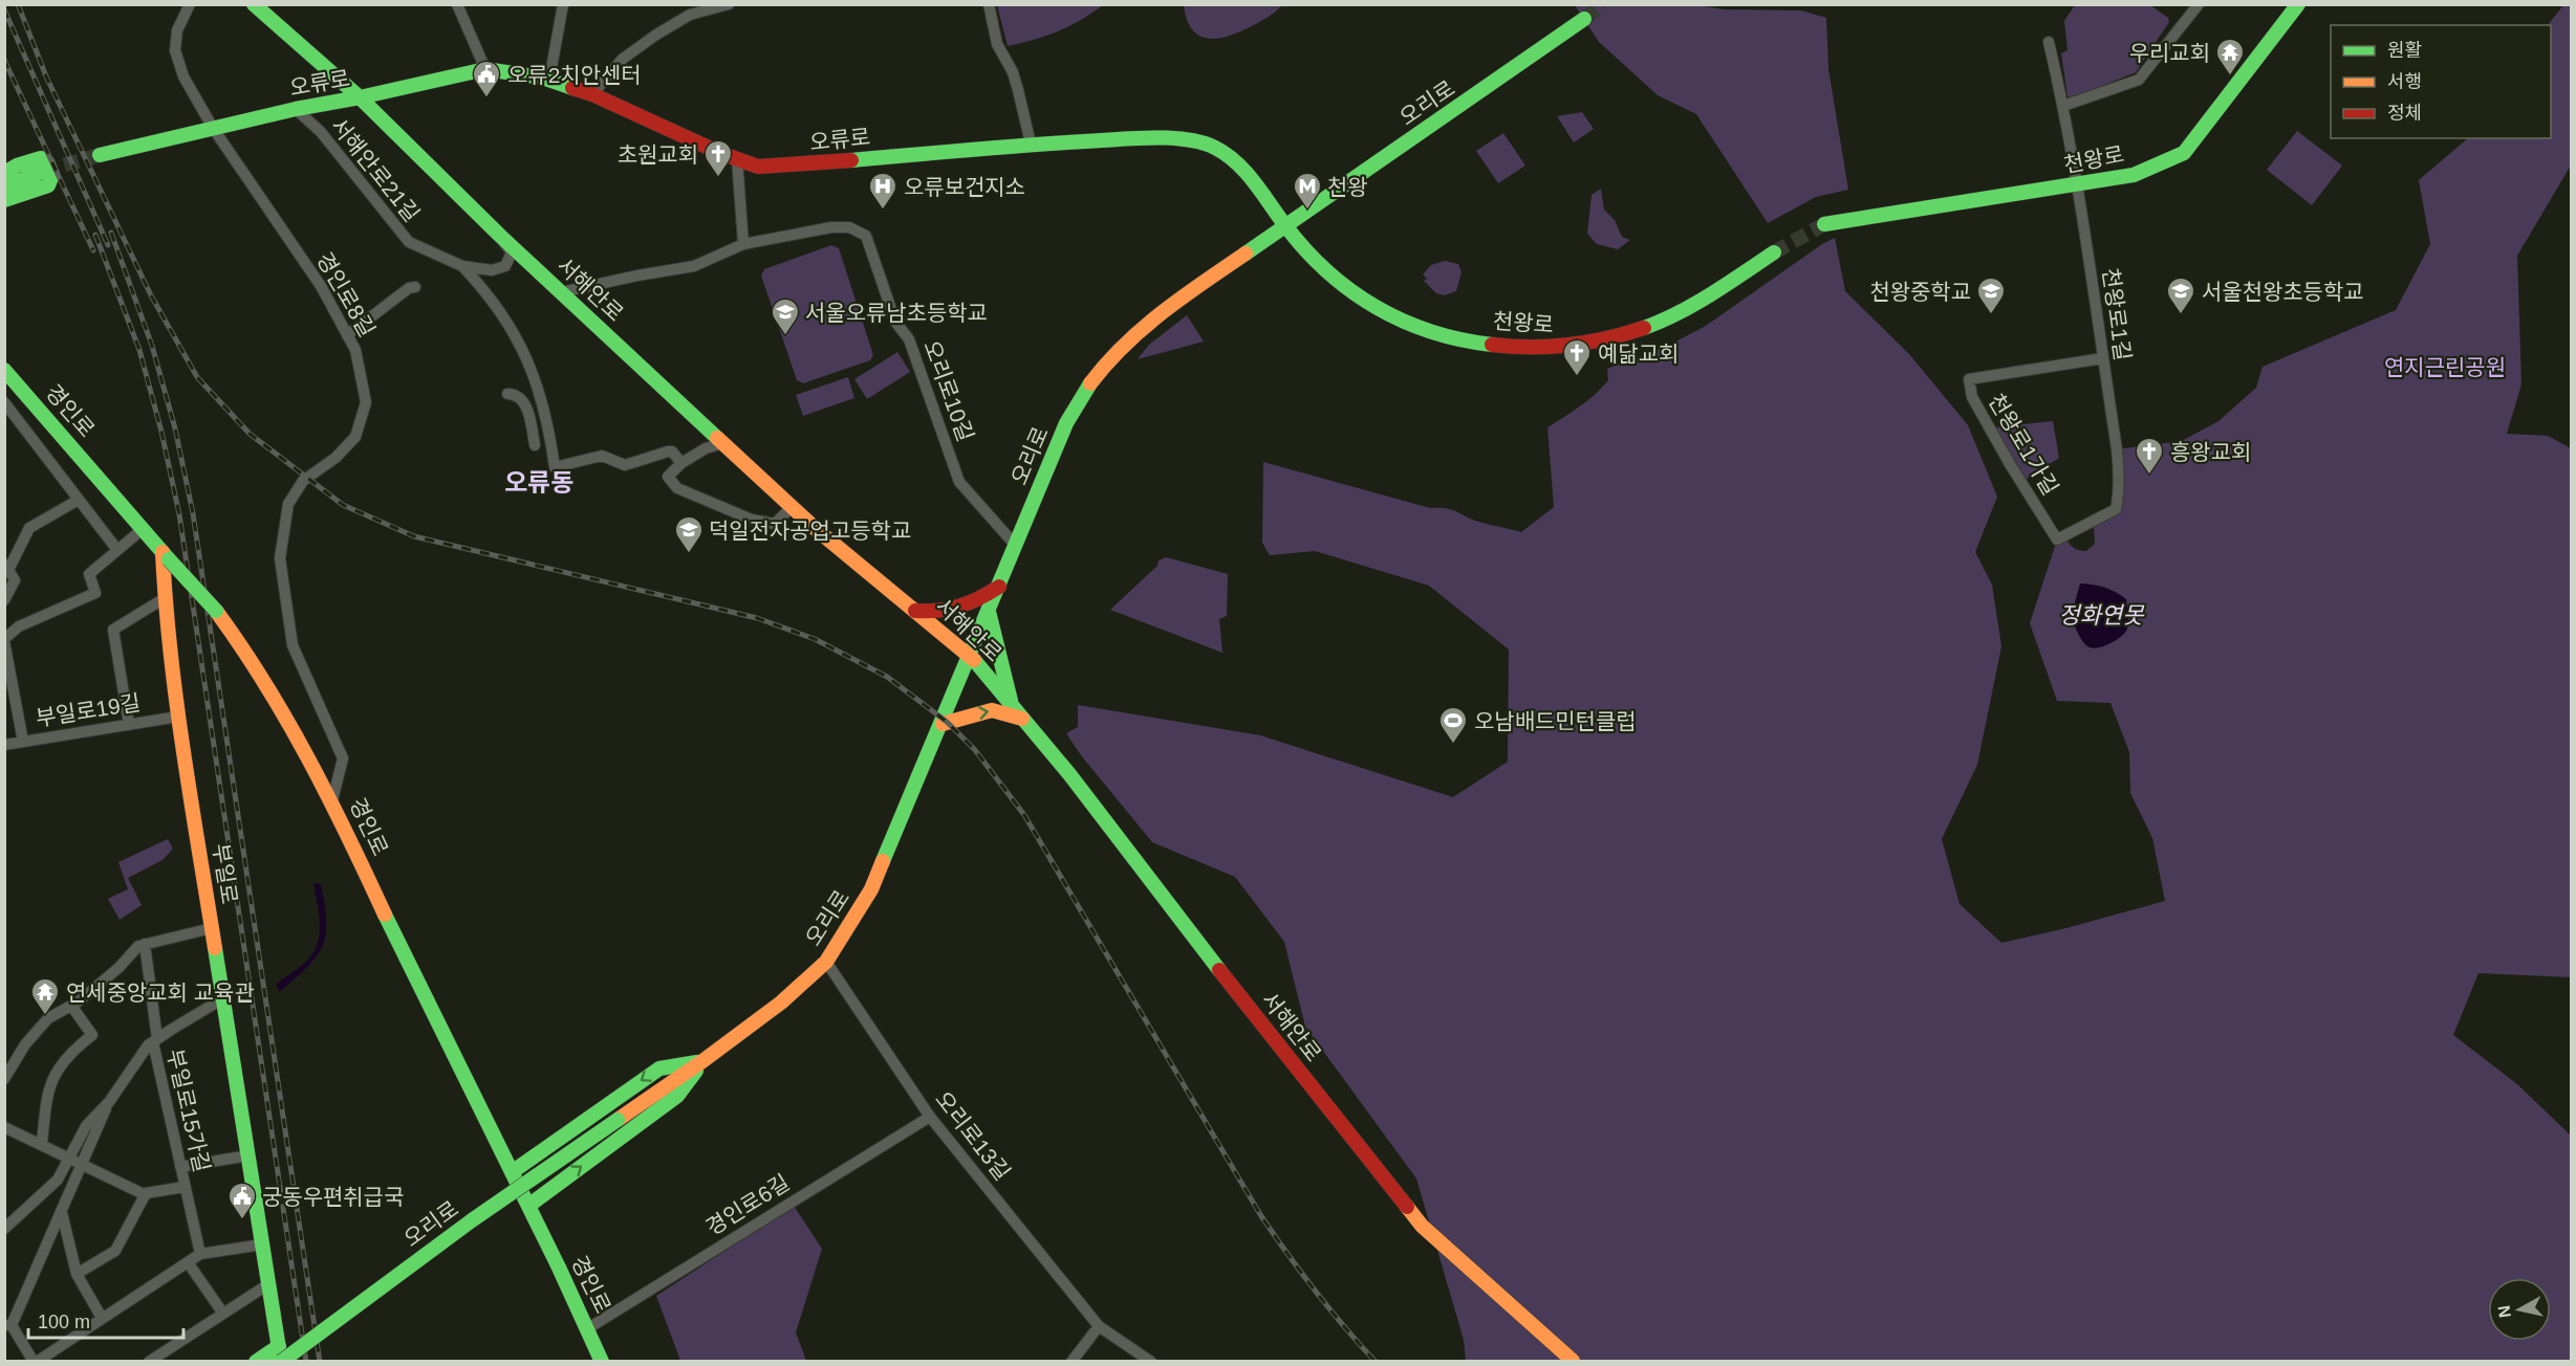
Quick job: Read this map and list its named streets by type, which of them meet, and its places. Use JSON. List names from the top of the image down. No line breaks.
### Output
{"streets":{"main road":["오류로","오리로","천왕로","서해안로","경인로","부일로"],"street":["서해안로21길","경인로8길","천왕로1길","오리로10길","천왕로1가길","부일로19길","부일로15가길","오리로13길","경인로6길"]},"crossings":[["오류로","오리로"],["오류로","천왕로"],["오류로","서해안로21길"],["오류로","서해안로"],["오류로","경인로8길"],["오리로","천왕로"],["오리로","서해안로"],["오리로","오리로10길"],["오리로","경인로"],["오리로","부일로"],["오리로","오리로13길"],["천왕로","천왕로1길"],["서해안로21길","서해안로"],["경인로8길","경인로"],["천왕로1길","천왕로1가길"],["경인로","부일로"],["경인로","경인로6길"],["부일로19길","부일로"],["오리로13길","경인로6길"]],"districts":["오류동"],"water":["정화연못"],"parks":["연지근린공원"],"places":{"temple":["우리교회","연세중앙교회 교육관"],"public building":["오류2치안센터","궁동우편취급국"],"church":["초원교회","예닮교회","흥왕교회"],"hospital":["오류보건지소"],"metro station":["천왕"],"school or university":["천왕중학교","서울천왕초등학교","서울오류남초등학교","덕일전자공업고등학교"],"sports":["오남배드민턴클럽"]},"legend":["원활","서행","정체"],"scale_bar":"100 m","north":"left"}
